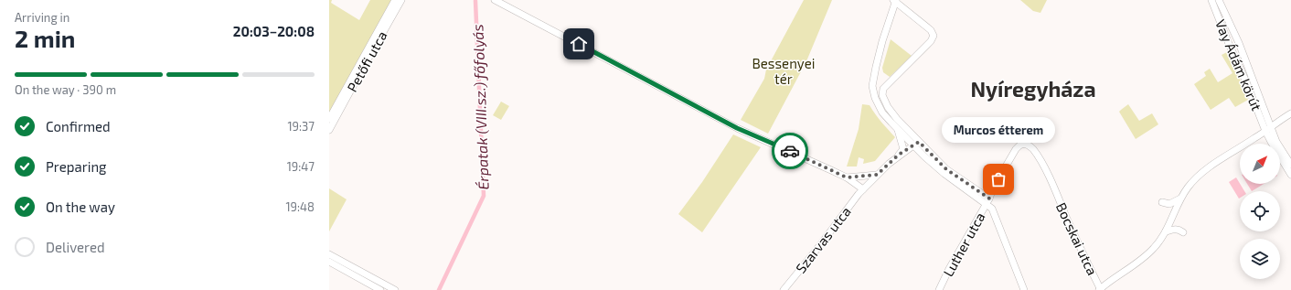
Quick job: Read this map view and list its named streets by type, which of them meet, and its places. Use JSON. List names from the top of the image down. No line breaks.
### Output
{"streets":{"street":["Petőfi utca","Vay Ádám körút","Bocskai utca","Szarvas utca","Luther utca"]},"crossings":[["Bocskai utca","Luther utca"]],"districts":["Nyíregyháza"],"water":["Érpatak (VIII.sz.) főfolyás"],"parks":["Bessenyei tér"],"places":["Murcos étterem"],"north":"top right","page":{"heading":["2 min","Arriving in","20:03–20:08"],"bar":"On the way · 390 m","list":[["Confirmed","19:37"],["Preparing","19:47"],["On the way","19:48"],"Delivered"],"bubble":"Murcos étterem"}}
